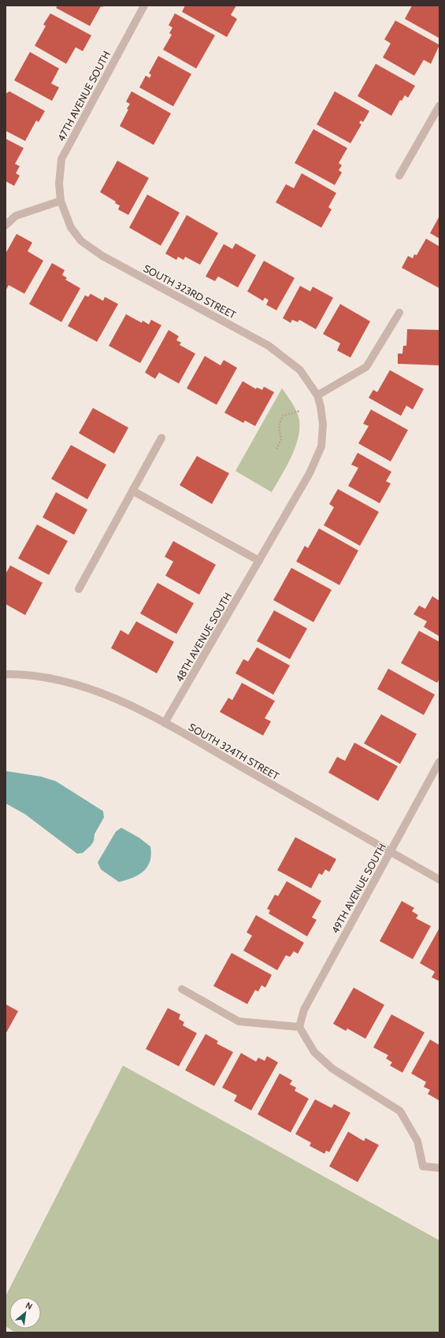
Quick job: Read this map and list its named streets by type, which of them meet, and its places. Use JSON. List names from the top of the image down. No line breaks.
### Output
{"streets":{"street":["47TH AVENUE SOUTH","SOUTH 323RD STREET","48TH AVENUE SOUTH","SOUTH 324TH STREET","49TH AVENUE SOUTH"]},"crossings":[["47TH AVENUE SOUTH","SOUTH 323RD STREET"],["SOUTH 323RD STREET","48TH AVENUE SOUTH"],["48TH AVENUE SOUTH","SOUTH 324TH STREET"],["SOUTH 324TH STREET","49TH AVENUE SOUTH"]],"north":"top right"}
